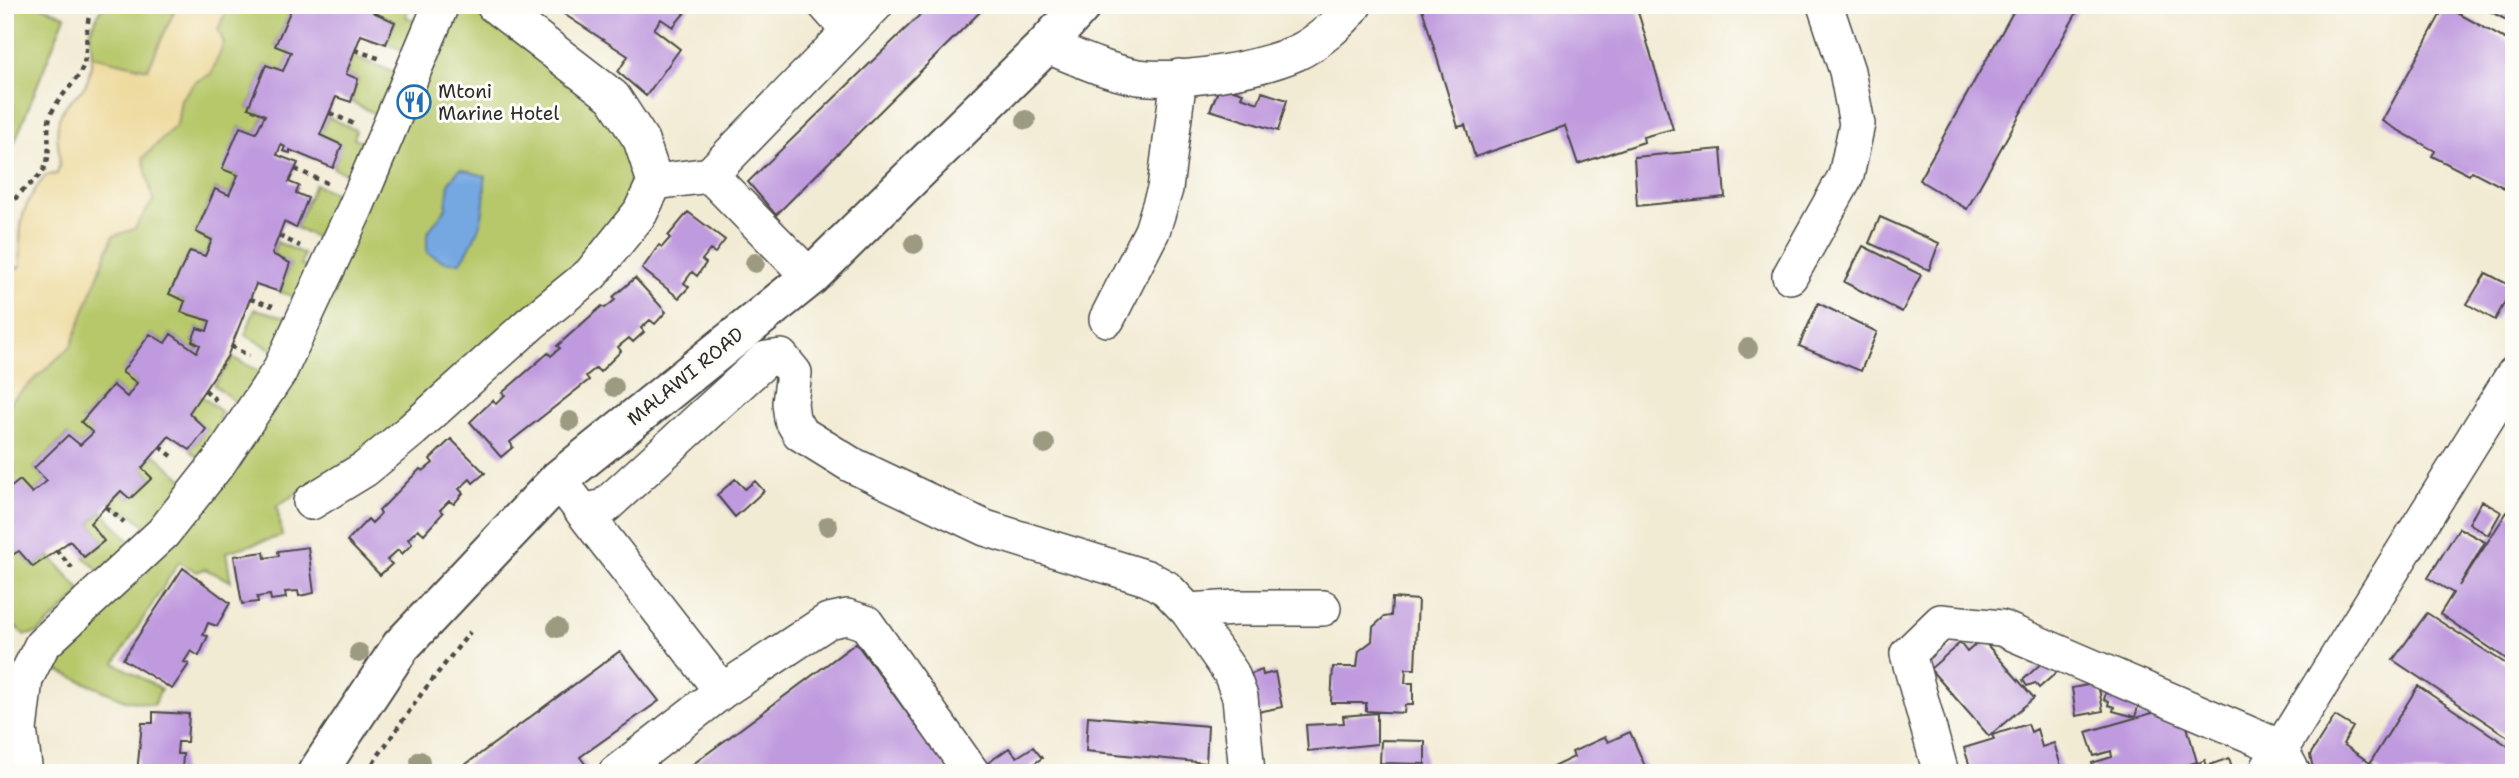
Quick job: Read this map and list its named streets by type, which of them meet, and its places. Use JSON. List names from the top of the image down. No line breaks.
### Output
{"streets":{"main road":["MALAWI ROAD"]},"places":{"restaurant":["Mtoni Marine Hotel"]}}
